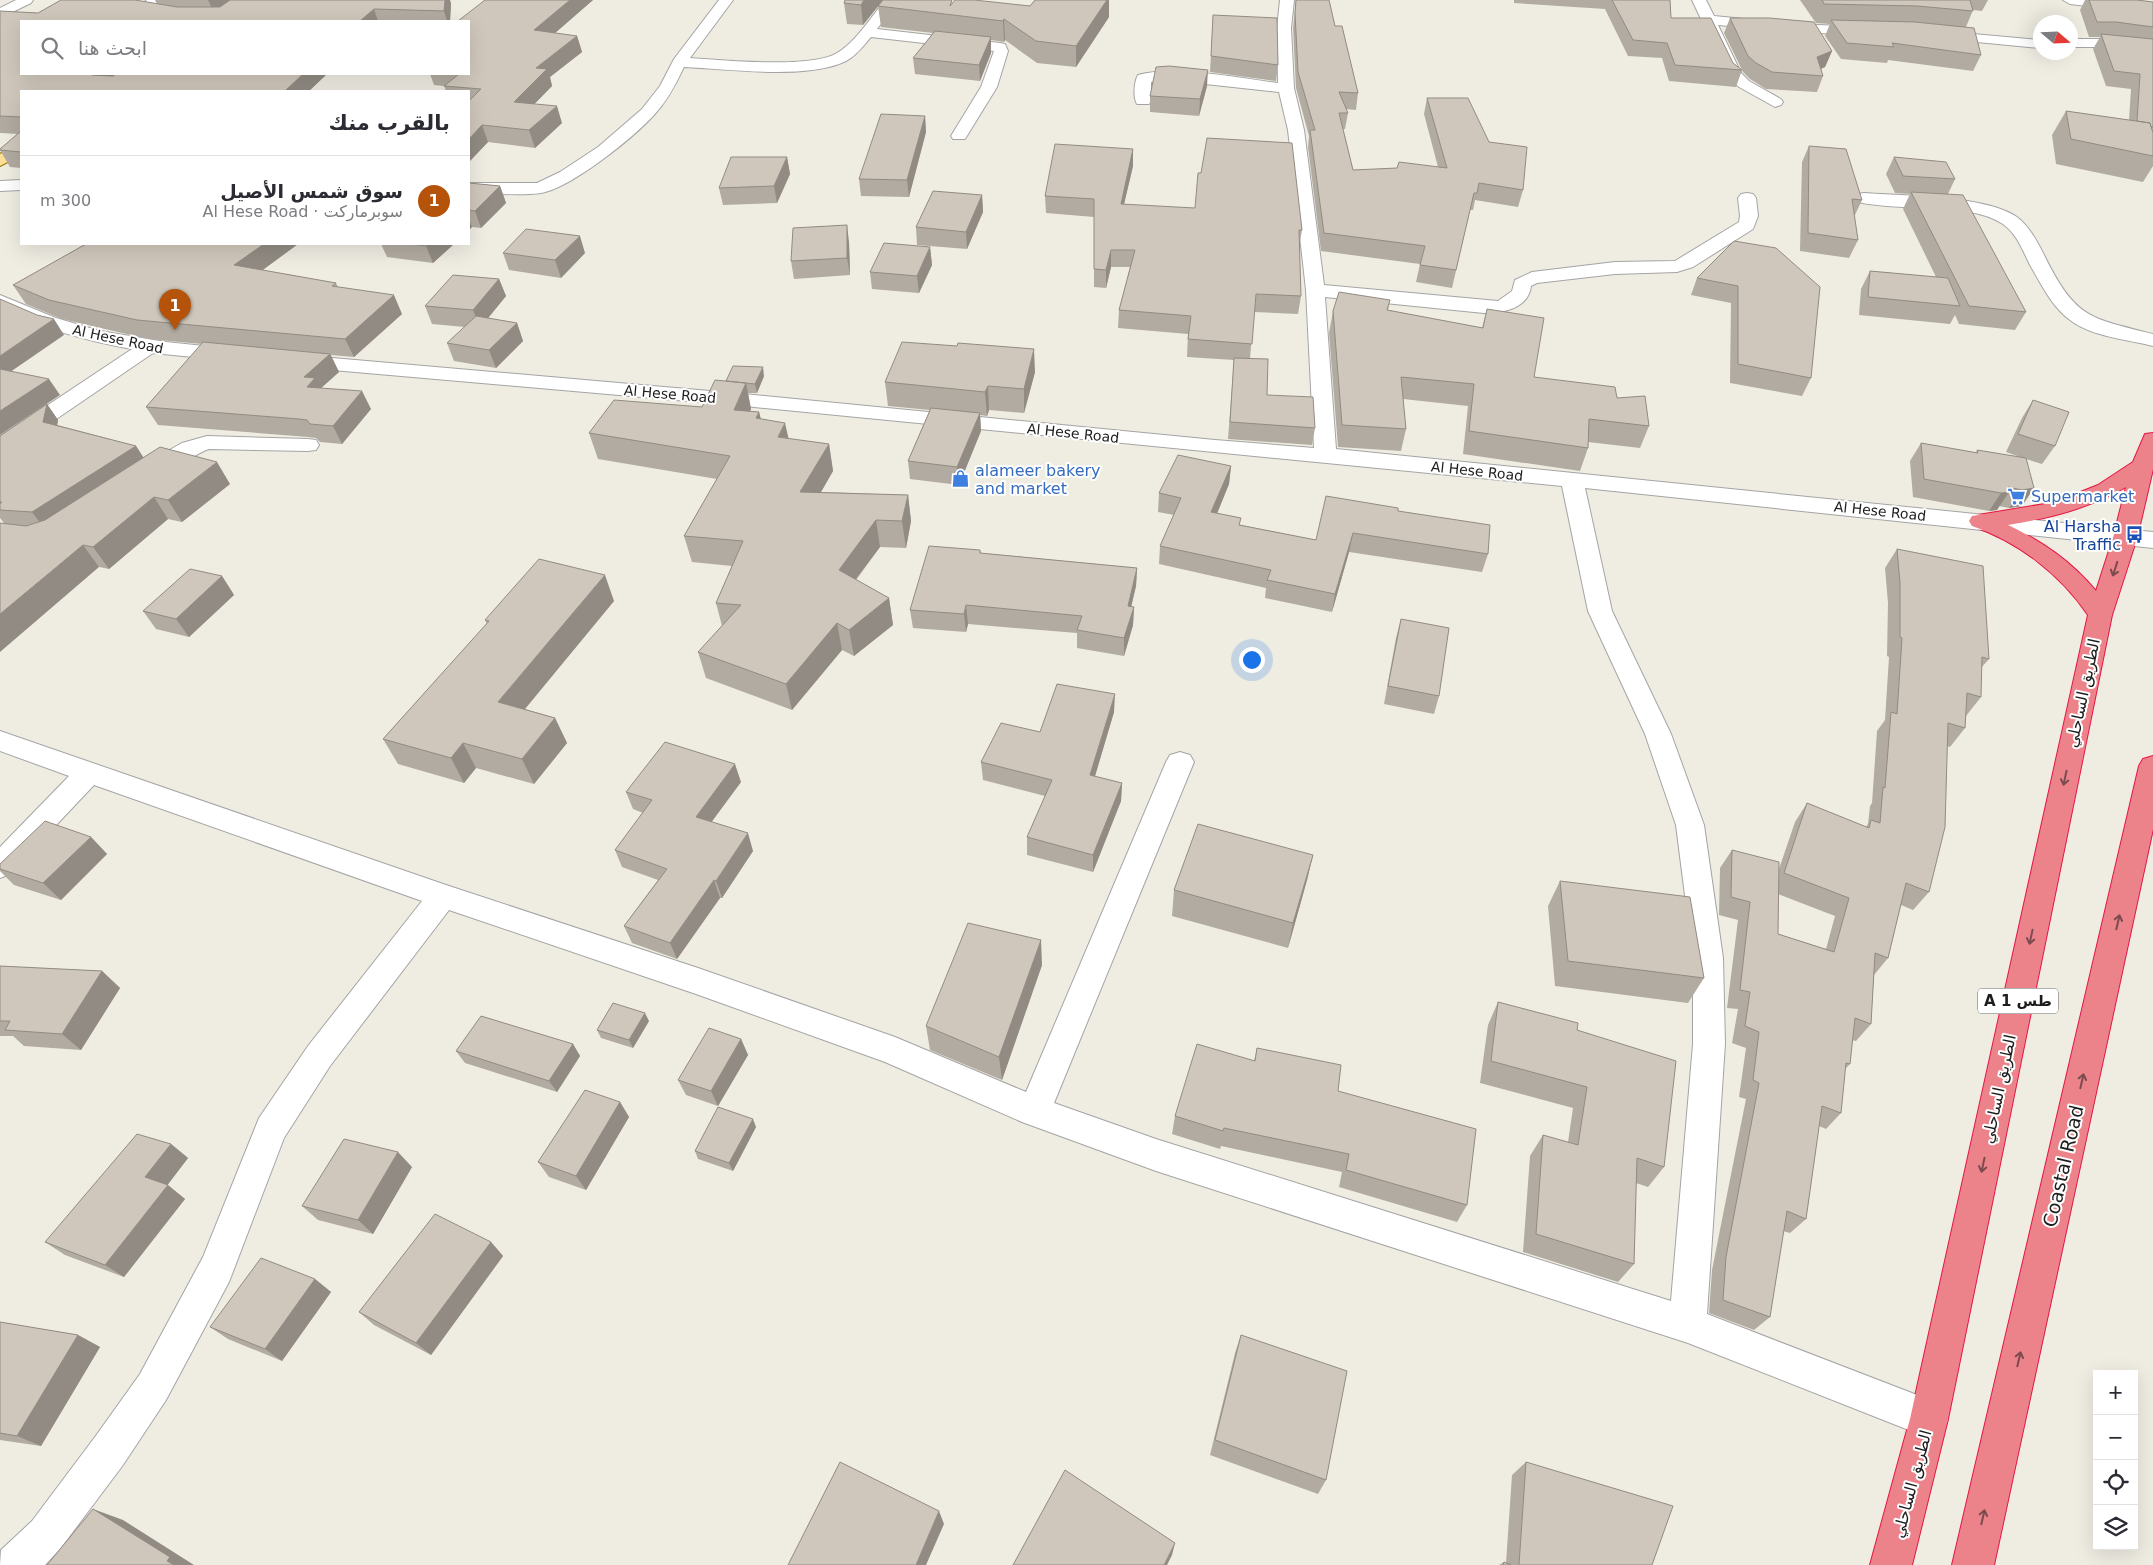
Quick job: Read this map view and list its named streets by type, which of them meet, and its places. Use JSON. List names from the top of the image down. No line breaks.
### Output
{"streets":{"highway":["الطريق الساحلي","A 1 طس","Coastal Road"],"street":["Al Hese Road"]},"crossings":[["Al Hese Road","الطريق الساحلي"]],"one_way":["الطريق الساحلي","Coastal Road"],"places":{"shop":["alameer bakery and market"],"supermarket":["Supermarket"],"bus stop":["Al Harsha Traffic"]},"north":"right","page":{"search":"ابحث هنا","heading":"بالقرب منك","list":[{"mark":"1","name":"سوق شمس الأصيل","note":"سوبرماركت · Al Hese Road","value":"300 m"}],"pins":"1","map_buttons":["+","−"]}}
